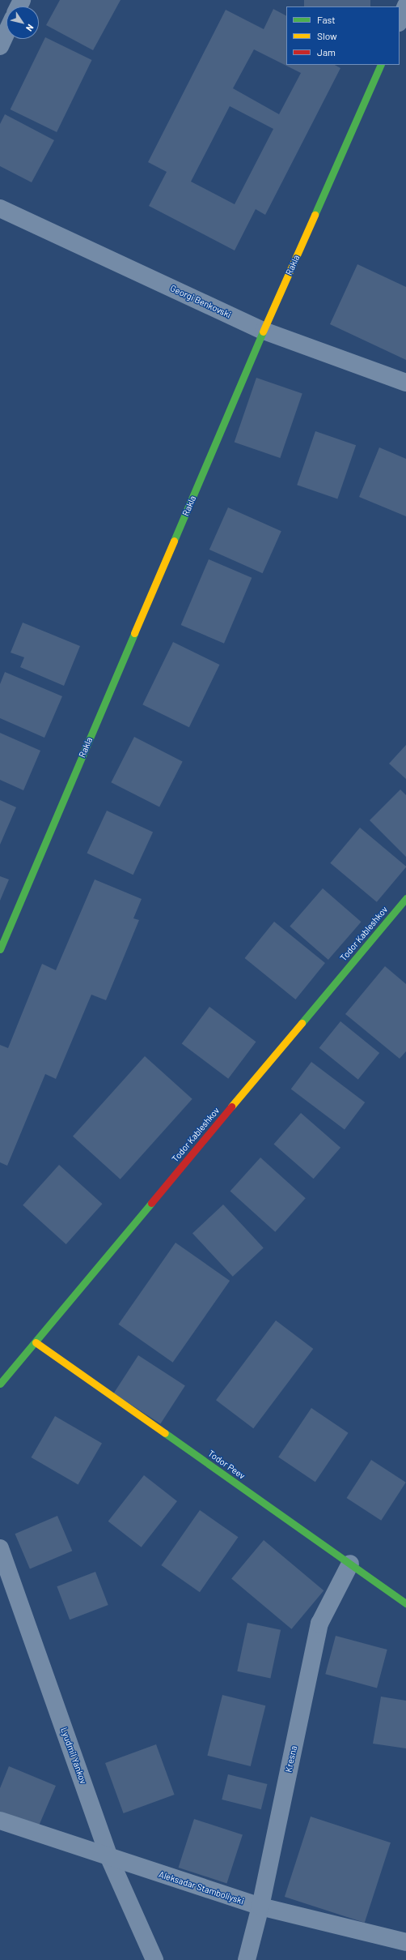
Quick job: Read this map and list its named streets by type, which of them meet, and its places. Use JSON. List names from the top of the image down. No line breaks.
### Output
{"streets":{"street":["Rakla","Georgi Benkovski","Todor Kableshkov","Todor Peev","Lyudmil Yankov","Kresna","Aleksadar Stamboliyski"]},"crossings":[["Rakla","Georgi Benkovski"],["Todor Kableshkov","Todor Peev"],["Todor Peev","Kresna"],["Lyudmil Yankov","Aleksadar Stamboliyski"],["Kresna","Aleksadar Stamboliyski"]],"legend":["Fast","Slow","Jam"],"north":"bottom right"}
